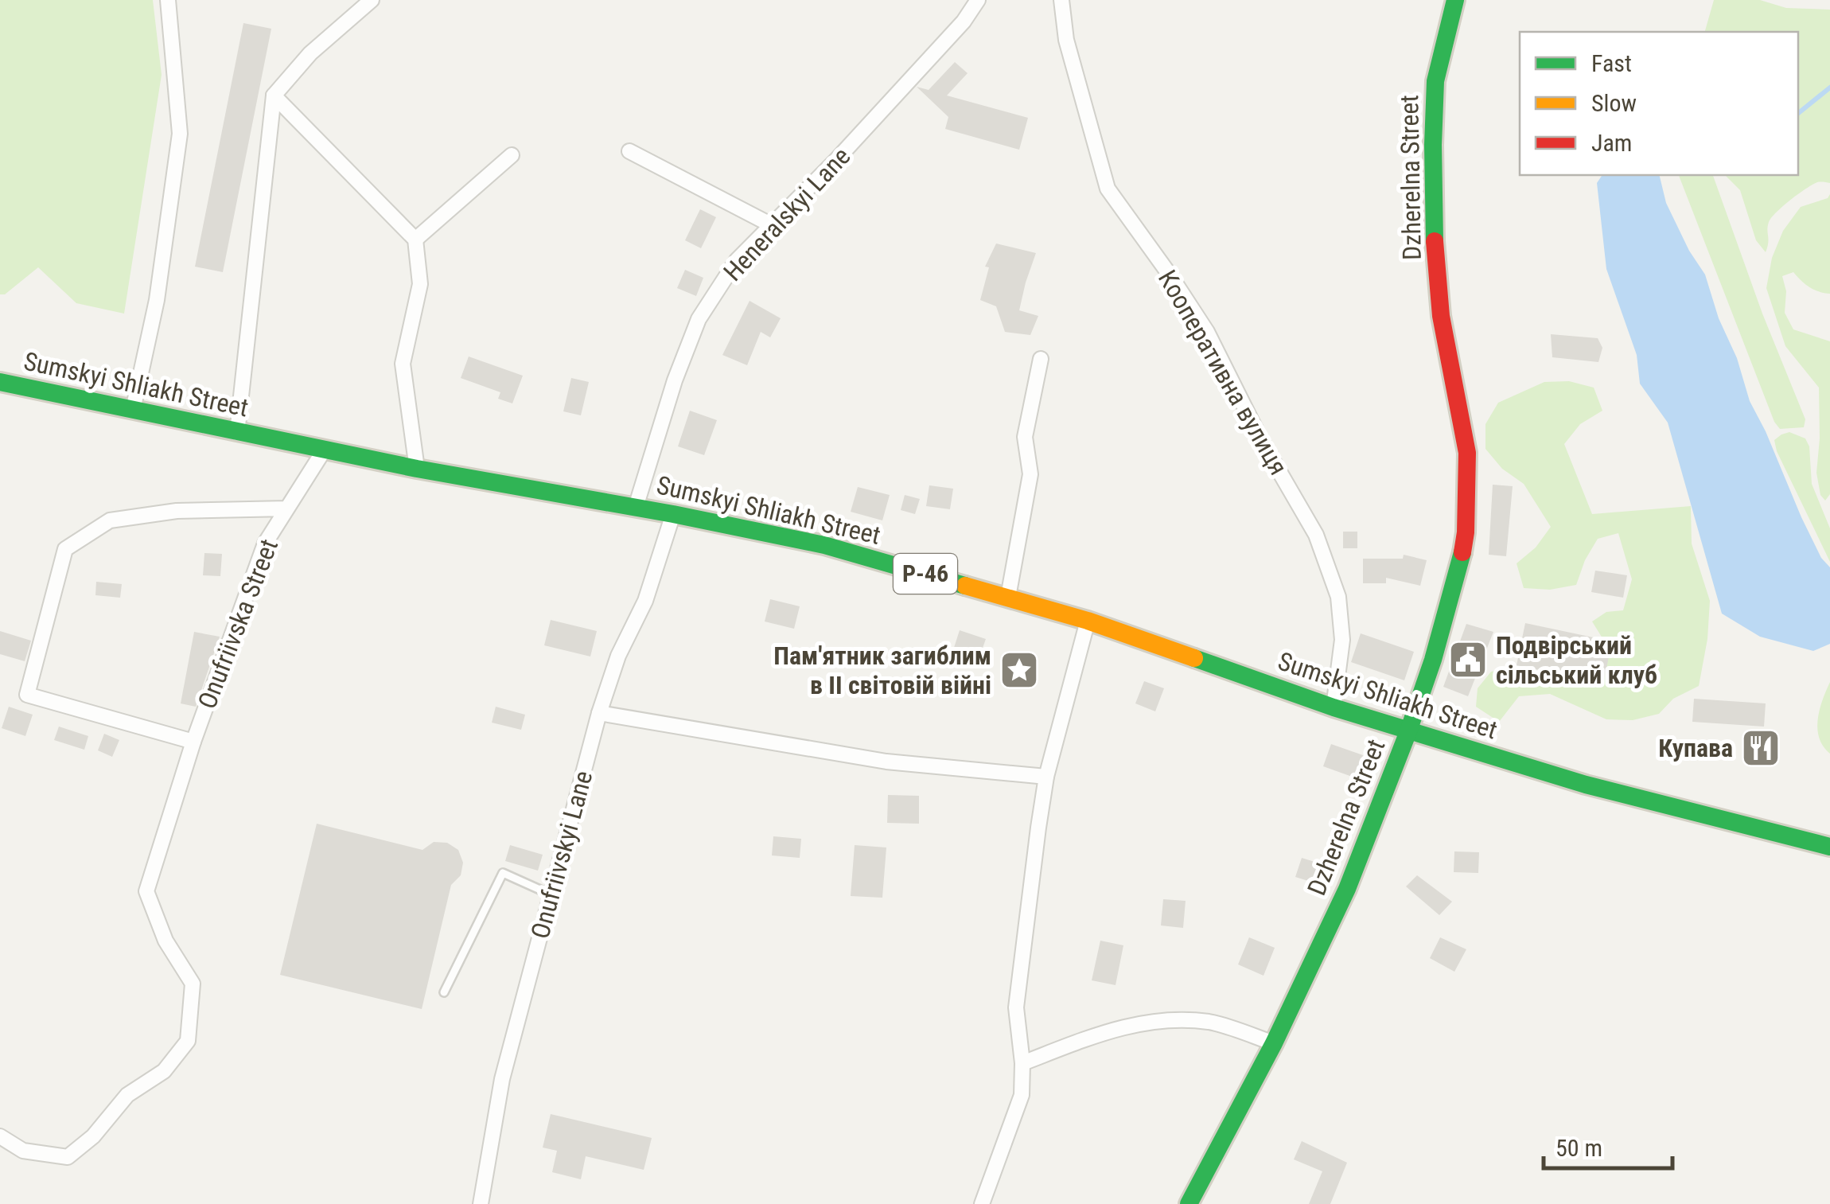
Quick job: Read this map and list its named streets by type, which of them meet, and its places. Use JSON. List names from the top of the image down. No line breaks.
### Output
{"streets":{"main road":["Dzherelna Street","Sumskyi Shliakh Street","Р-46"],"street":["Heneralskyi Lane","Кооперативна вулиця","Onufriivska Street","Onufriivskyi Lane"]},"crossings":[["Dzherelna Street","Sumskyi Shliakh Street"],["Heneralskyi Lane","Sumskyi Shliakh Street"],["Кооперативна вулиця","Sumskyi Shliakh Street"],["Sumskyi Shliakh Street","Onufriivska Street"],["Sumskyi Shliakh Street","Onufriivskyi Lane"]],"places":{"public building":["Подвірський сільський клуб"],"place":["Пам'ятник загиблим в II світовій війні"],"restaurant":["Купава"]},"legend":["Fast","Slow","Jam"],"scale_bar":"50 m"}
